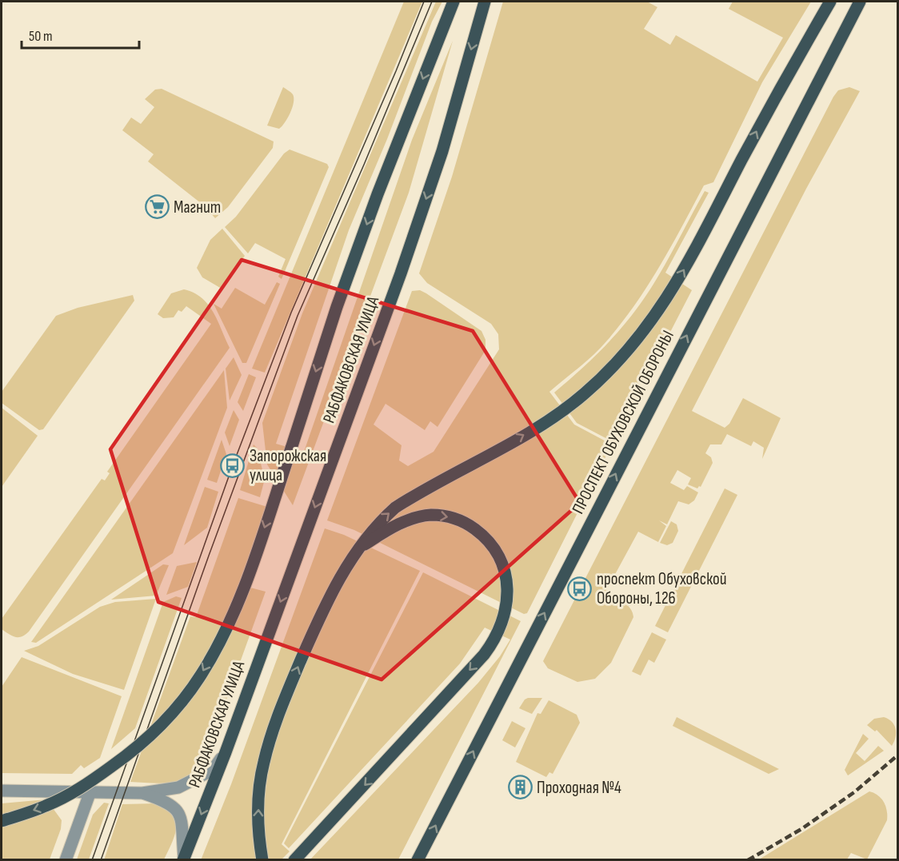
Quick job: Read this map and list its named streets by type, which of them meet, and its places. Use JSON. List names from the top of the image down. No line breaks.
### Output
{"streets":{"main road":["РАБФАКОВСКАЯ УЛИЦА","ПРОСПЕКТ ОБУХОВСКОЙ ОБОРОНЫ"]},"places":{"supermarket":["Магнит"],"bus stop":["Запорожская улица","проспект Обуховской Обороны, 126"],"building":["Проходная №4"]},"scale_bar":"50 m"}
